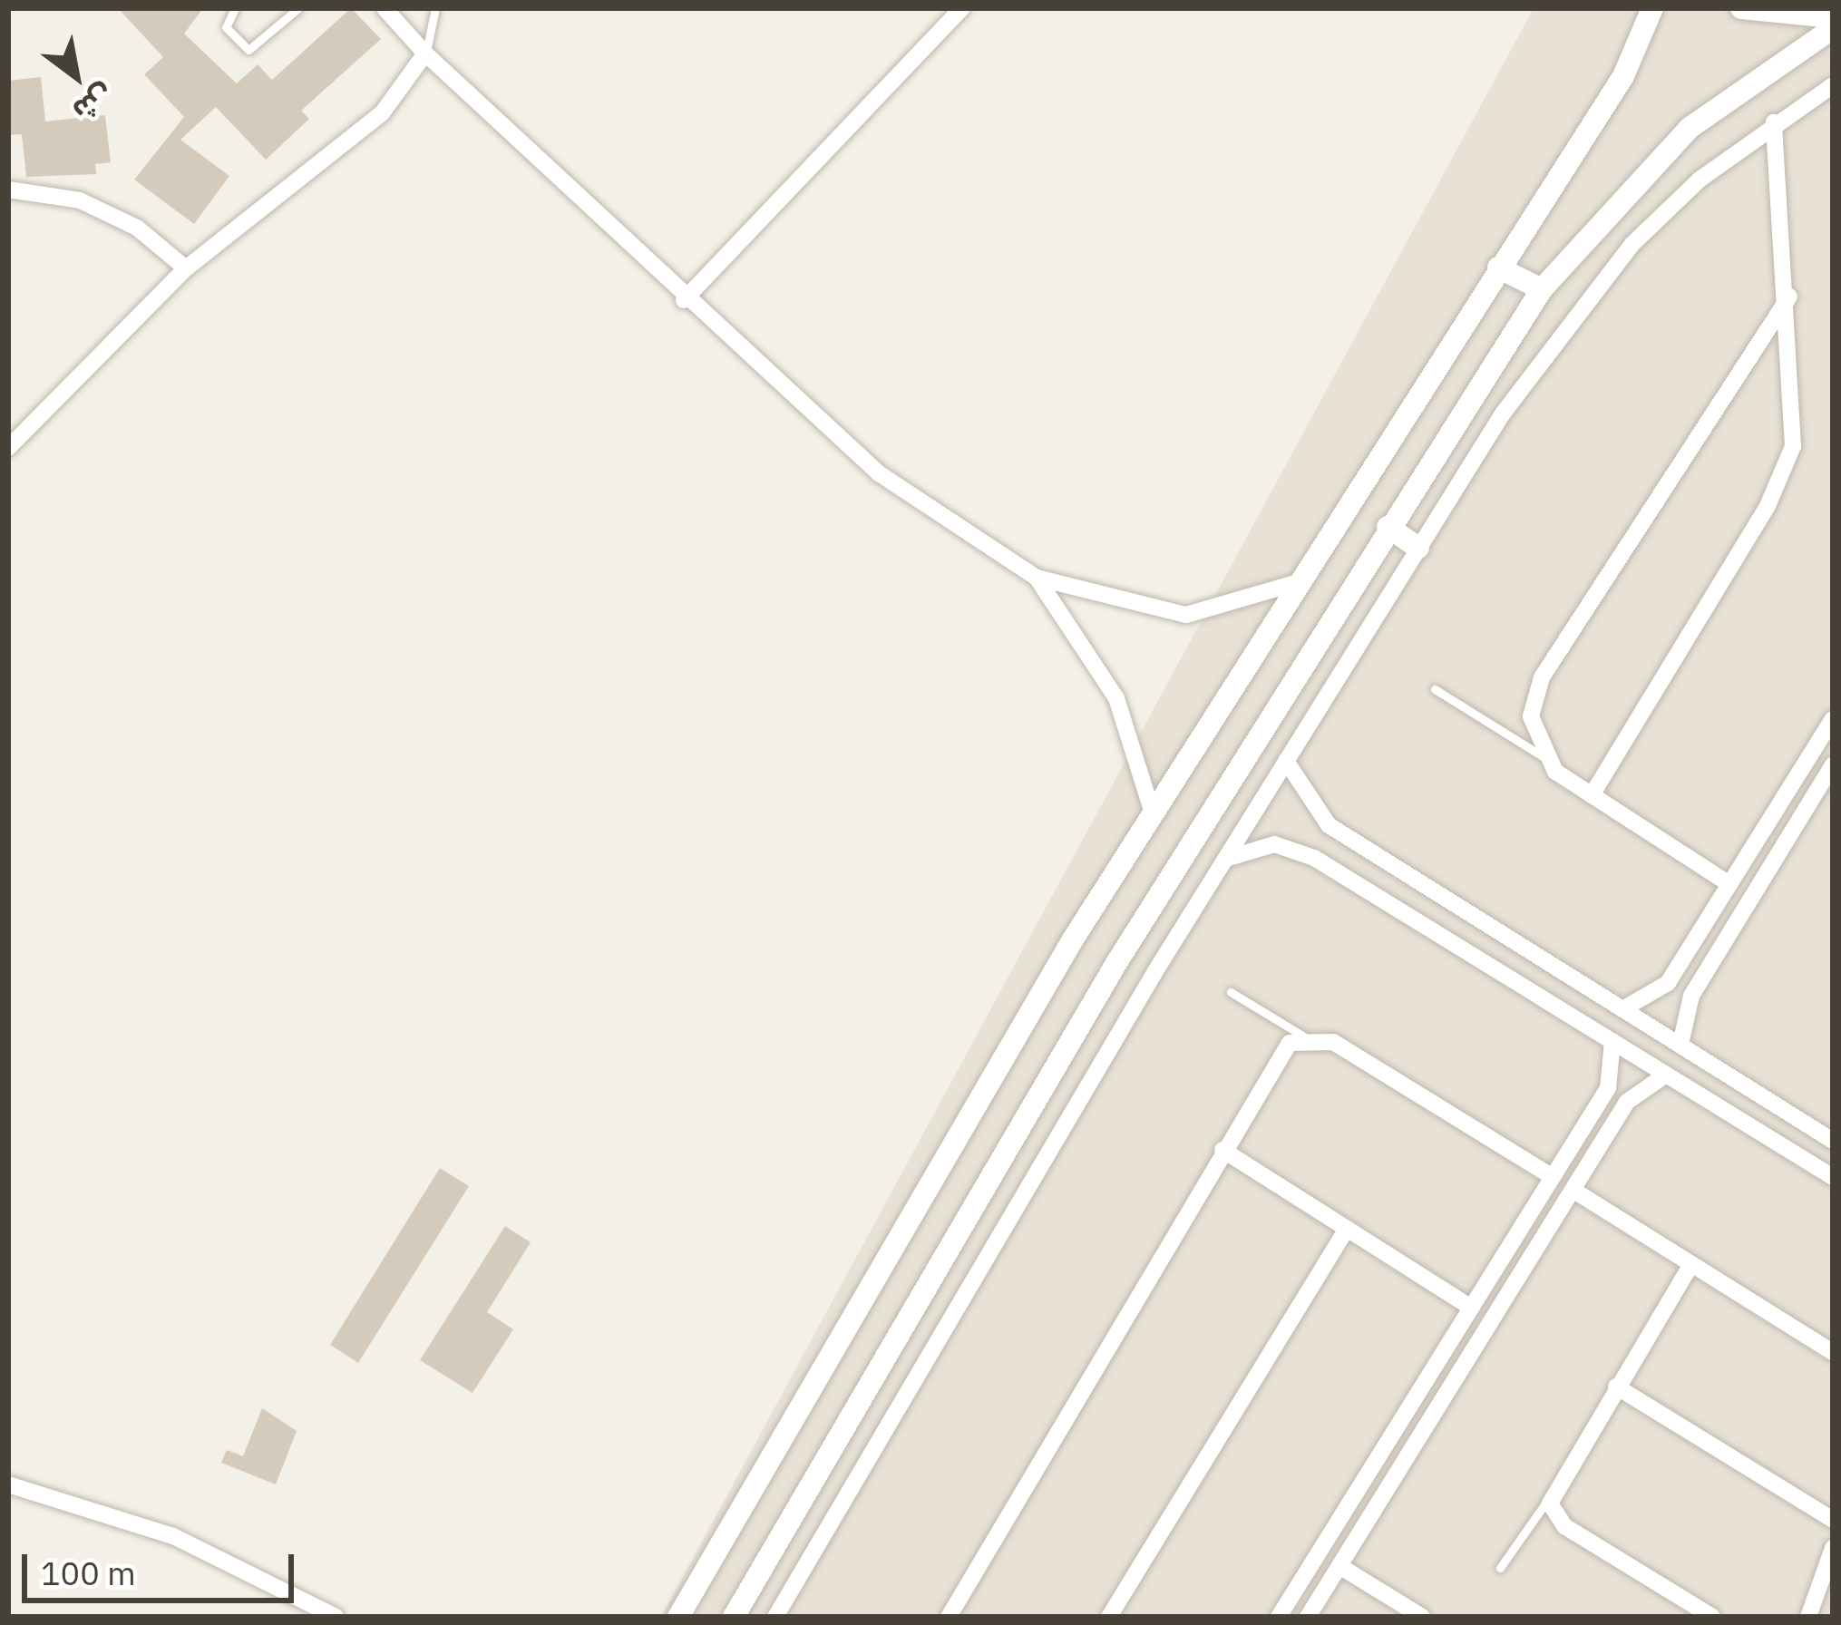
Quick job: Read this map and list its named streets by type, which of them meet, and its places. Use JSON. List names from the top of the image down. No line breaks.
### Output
{"scale_bar":"100 m","north":"bottom right"}
